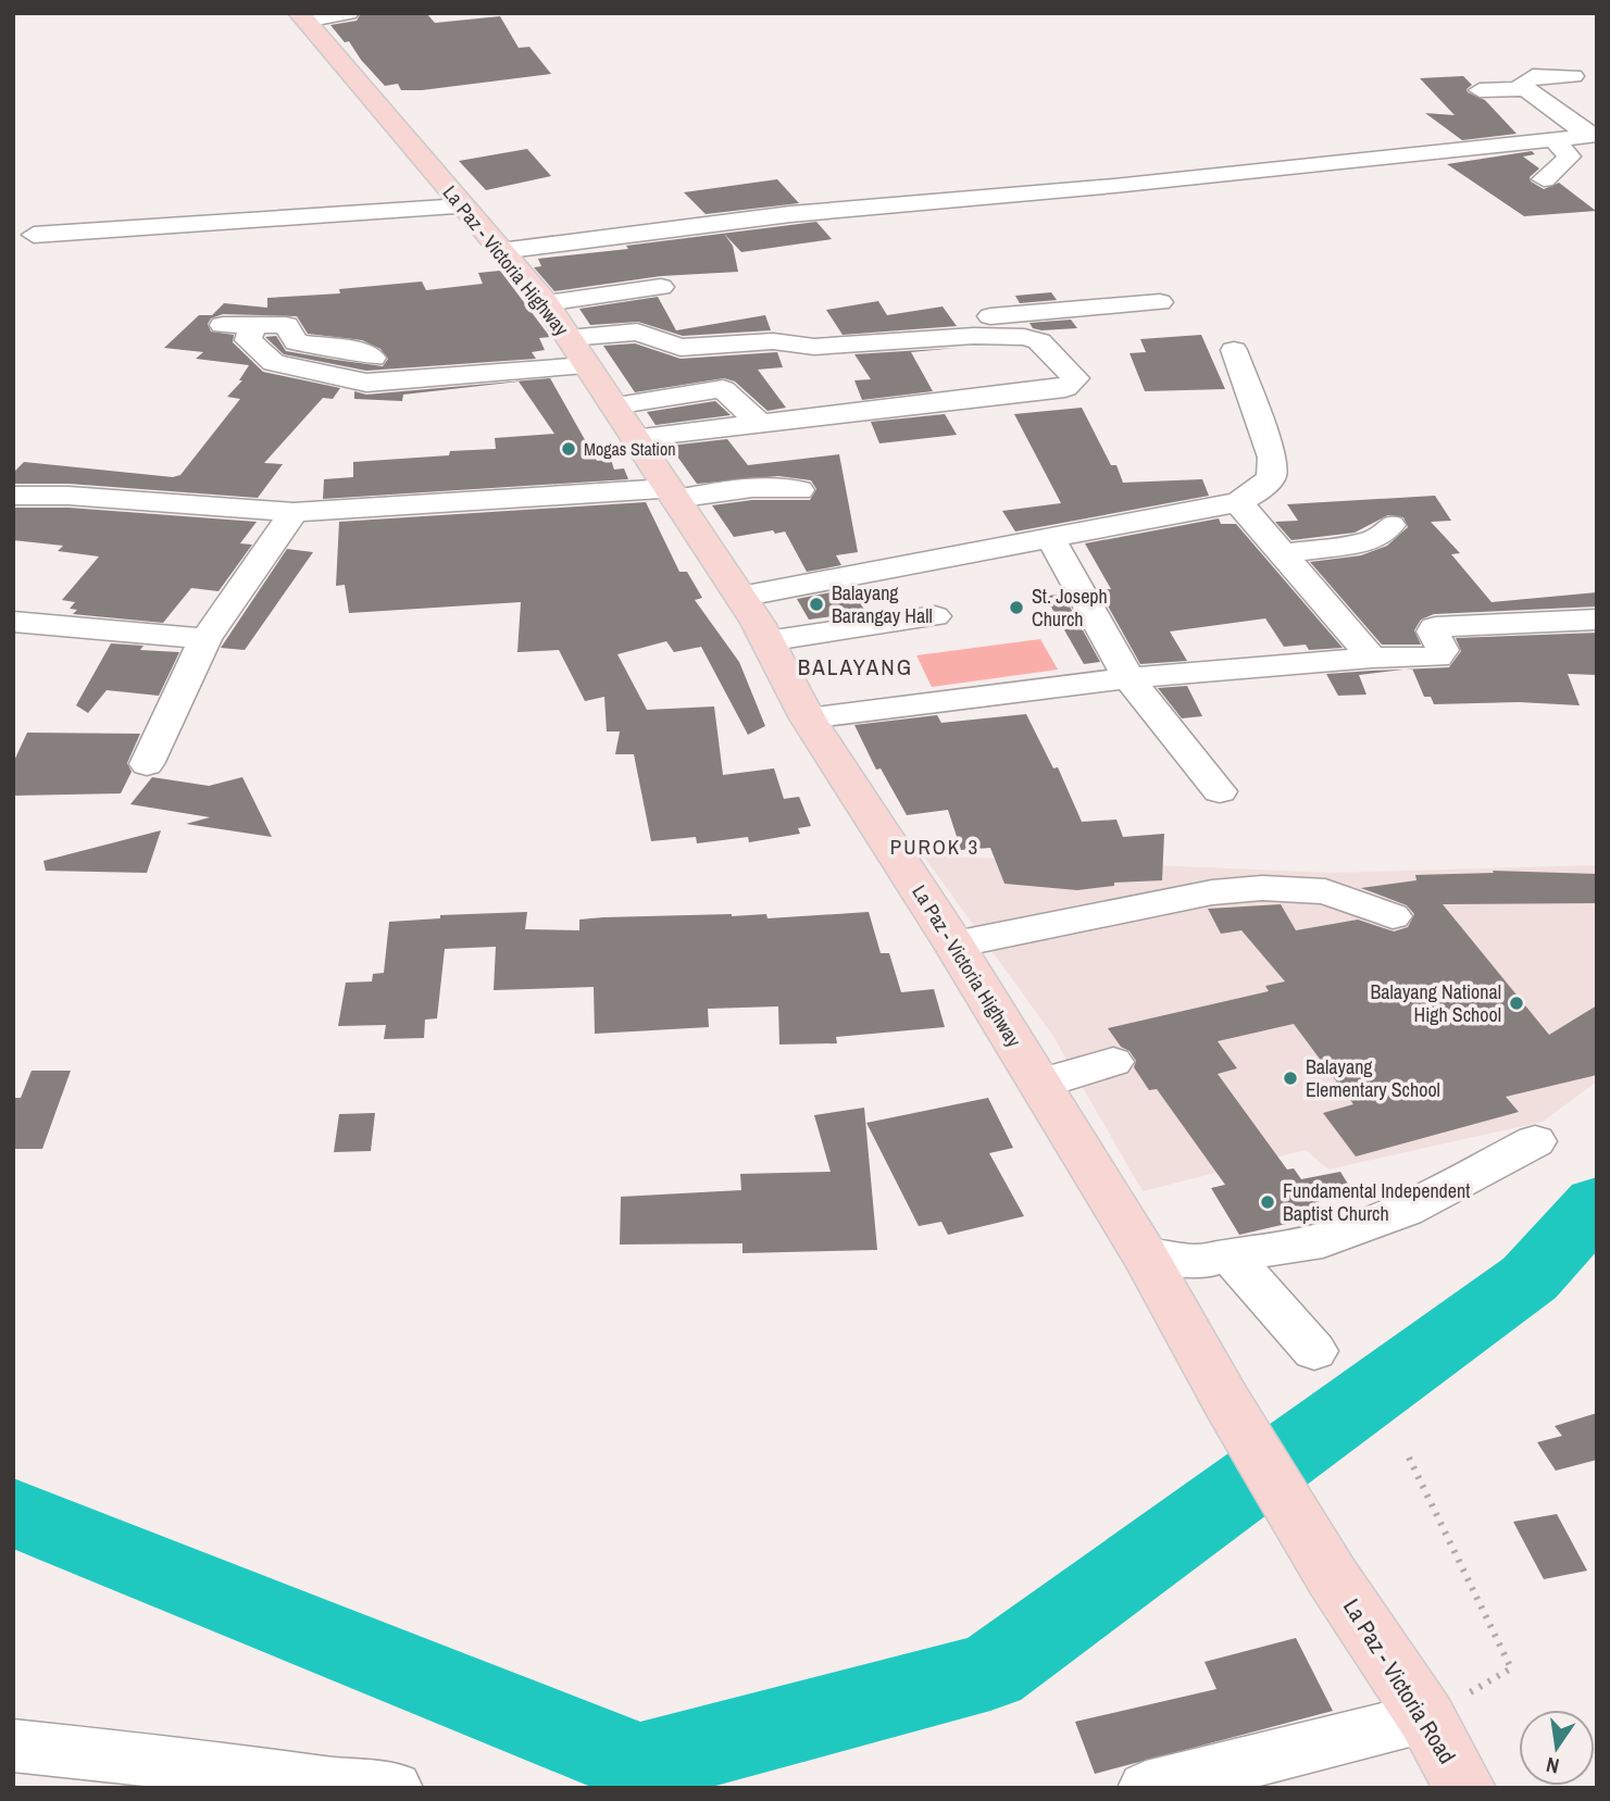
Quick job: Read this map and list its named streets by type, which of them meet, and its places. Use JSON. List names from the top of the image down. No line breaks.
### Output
{"streets":{"main road":["La Paz - Victoria Highway","La Paz - Victoria Road"]},"crossings":[["La Paz - Victoria Highway","La Paz - Victoria Road"]],"districts":["BALAYANG","PUROK 3"],"places":["Mogas Station","Balayang Barangay Hall","St. Joseph Church","Balayang National High School","Balayang Elementary School","Fundamental Independent Baptist Church"],"north":"bottom"}
